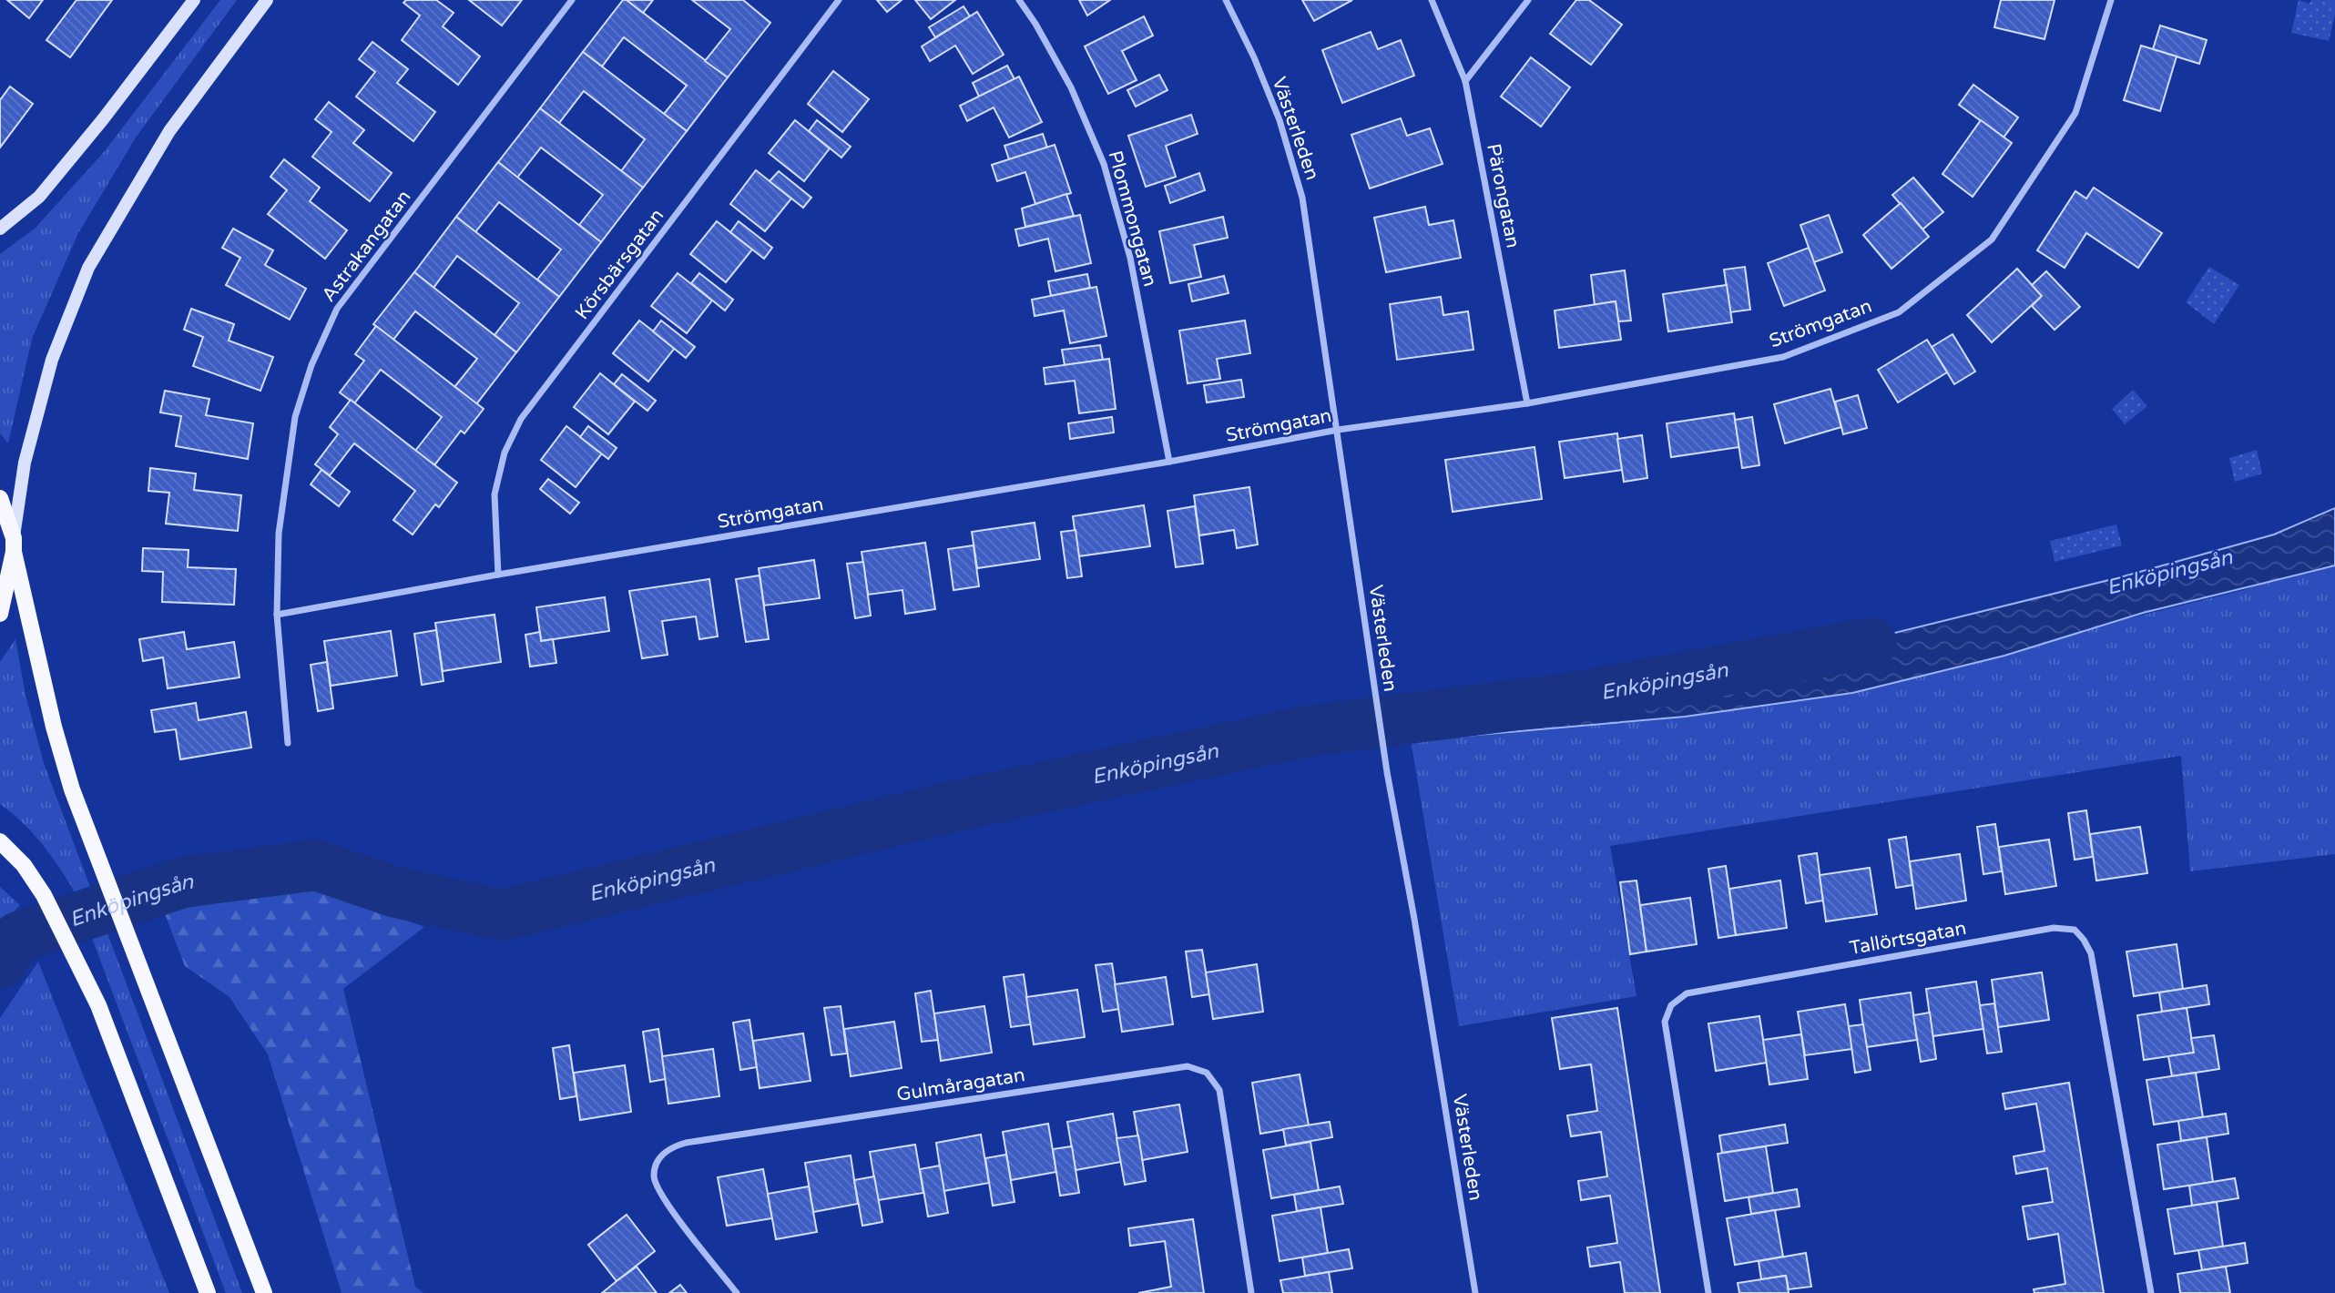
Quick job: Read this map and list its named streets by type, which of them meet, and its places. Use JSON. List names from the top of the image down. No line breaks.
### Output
{"streets":{"street":["Västerleden","Pärongatan","Plommongatan","Astrakangatan","Körsbärsgatan","Strömgatan","Tallörtsgatan","Gulmåragatan"]},"crossings":[["Västerleden","Strömgatan"],["Pärongatan","Strömgatan"],["Plommongatan","Strömgatan"],["Astrakangatan","Strömgatan"],["Körsbärsgatan","Strömgatan"]],"water":["Enköpingsån"]}
